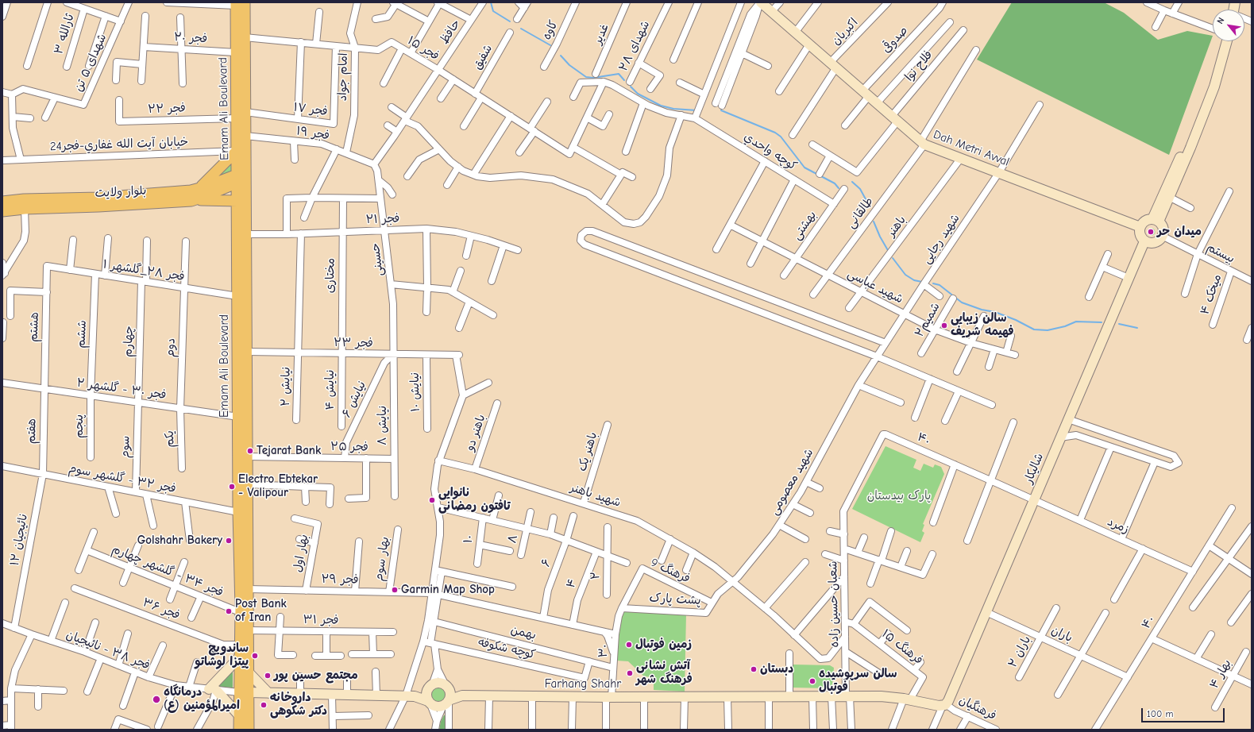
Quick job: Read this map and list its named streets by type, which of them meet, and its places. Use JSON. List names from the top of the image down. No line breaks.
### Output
{"streets":{"main road":["Emam Ali Boulevard","Dah Metri Avval","بلوار ولایت","شالیکار","Farhang Shahr"],"street":["کاوه","حافظ","اکبریان","ثارالله ۳","غدیر","فجر ۲۰","صدوقی","شهدای ۲۸","فجر ۱۵","شفیق","شهدای ۵ تن","فلاح نوا","امام جواد","فجر ۲۲","فجر ۱۷","فجر ۱۹","خيابان آيت الله غفاري-فجر24","كوچه واحدي","طالقانی","فجر ۲۱","بهشتی","باهنر","شهید رجایی","بیستم","حسینی","فجر ۲۸_گلشهر ۱","مختاری","شهید عباسی","میخک ۴","شمیم۲","هشتم","ششم","چهارم","فجر ۲۳","دوم","نیایش ۲","فجر ۳۰ - گلشهر ۲","نیایش ۴","نیایش ۱۰","نیایش ۶","نیایش ۸","پنجم","هفتم","باهنر دو","یکم","۴۰","سوم","فجر ۲۵","باهنر یک","فجر ۳۲ - گلشهر سوم","شهید معصومی","شهید باهنر","زمرد","۱۰","۸","نائیجیان ۱۲","بهار اول","بهار سوم","۶","فجر ۳۴ - گلشهر چهارم","فرهنگ 9","۲","فجر ۲۹","۴","پشت پارک","شعبان حسین زاده","فجر ۳۶","فجر ۳۱","بهمن","باران","فرهنگ ۱۵","کوچه شکوفه","فجر ۳۸ - نائیجیان","۳۰","باران ۲","بهار ۴","فرهنگیان"]},"crossings":[["حافظ","فجر ۱۵"],["اکبریان","Dah Metri Avval"],["فجر ۲۰","Emam Ali Boulevard"],["صدوقی","Dah Metri Avval"],["فجر ۱۵","شفیق"],["فجر ۱۵","امام جواد"],["فجر ۱۵","فجر ۱۷"],["فلاح نوا","Dah Metri Avval"],["امام جواد","فجر ۱۹"],["فجر ۲۲","Emam Ali Boulevard"],["Emam Ali Boulevard","خيابان آيت الله غفاري-فجر24"],["Emam Ali Boulevard","بلوار ولایت"],["Emam Ali Boulevard","فجر ۲۸_گلشهر ۱"],["Emam Ali Boulevard","فجر ۳۰ - گلشهر ۲"],["Emam Ali Boulevard","فجر ۳۲ - گلشهر سوم"],["Emam Ali Boulevard","فجر ۳۴ - گلشهر چهارم"],["Emam Ali Boulevard","فجر ۳۶"],["Emam Ali Boulevard","فجر ۳۸ - نائیجیان"],["فجر ۱۹","حسینی"],["Dah Metri Avval","طالقانی"],["Dah Metri Avval","باهنر"],["Dah Metri Avval","شهید رجایی"],["Dah Metri Avval","بیستم"],["Dah Metri Avval","شالیکار"],["كوچه واحدي","بهشتی"],["طالقانی","شهید عباسی"],["فجر ۲۱","حسینی"],["فجر ۲۱","مختاری"],["فجر ۲۱","نیایش ۲"],["بهشتی","شهید عباسی"],["باهنر","شهید عباسی"],["شهید رجایی","شهید عباسی"],["شهید رجایی","شهید معصومی"],["بیستم","میخک ۴"],["بیستم","شالیکار"],["حسینی","فجر ۲۳"],["حسینی","نیایش ۶"],["حسینی","نیایش ۸"],["فجر ۲۸_گلشهر ۱","هشتم"],["فجر ۲۸_گلشهر ۱","ششم"],["فجر ۲۸_گلشهر ۱","چهارم"],["فجر ۲۸_گلشهر ۱","دوم"],["مختاری","فجر ۲۳"],["مختاری","نیایش ۴"],["شهید عباسی","شمیم۲"],["هشتم","فجر ۳۰ - گلشهر ۲"],["هشتم","هفتم"],["ششم","فجر ۳۰ - گلشهر ۲"],["ششم","پنجم"],["چهارم","فجر ۳۰ - گلشهر ۲"],["چهارم","سوم"],["فجر ۲۳","نیایش ۲"],["فجر ۲۳","نیایش ۴"],["فجر ۲۳","نیایش ۱۰"],["فجر ۲۳","نیایش ۶"],["فجر ۲۳","نیایش ۸"],["دوم","فجر ۳۰ - گلشهر ۲"],["دوم","یکم"],["فجر ۳۰ - گلشهر ۲","پنجم"],["فجر ۳۰ - گلشهر ۲","هفتم"],["فجر ۳۰ - گلشهر ۲","یکم"],["فجر ۳۰ - گلشهر ۲","سوم"],["نیایش ۶","نیایش ۸"],["نیایش ۶","فجر ۲۵"],["نیایش ۸","فجر ۲۵"],["هفتم","فجر ۳۲ - گلشهر سوم"],["هفتم","نائیجیان ۱۲"],["باهنر دو","شهید باهنر"],["۴۰","شالیکار"],["۴۰","زمرد"],["۴۰","شعبان حسین زاده"],["۴۰","باران"],["سوم","فجر ۳۲ - گلشهر سوم"],["باهنر یک","شهید باهنر"],["شالیکار","زمرد"],["شالیکار","باران"],["شالیکار","Farhang Shahr"],["شالیکار","فرهنگیان"],["فجر ۳۲ - گلشهر سوم","نائیجیان ۱۲"],["شهید معصومی","شهید باهنر"],["شهید معصومی","پشت پارک"],["شهید باهنر","پشت پارک"],["شهید باهنر","شعبان حسین زاده"],["نائیجیان ۱۲","فجر ۳۸ - نائیجیان"],["بهار اول","فجر ۲۹"],["بهار سوم","فجر ۲۹"],["۶","فجر ۲۹"],["فرهنگ 9","پشت پارک"],["فرهنگ 9","۳۰"],["فجر ۲۹","۴"],["فجر ۲۹","۳۰"],["پشت پارک","۳۰"],["شعبان حسین زاده","فرهنگ ۱۵"],["شعبان حسین زاده","Farhang Shahr"],["بهمن","کوچه شکوفه"],["بهمن","۳۰"],["باران","باران ۲"],["فرهنگ ۱۵","Farhang Shahr"],["۳۰","Farhang Shahr"],["Farhang Shahr","فرهنگیان"]],"parks":["پارک بیدستان"],"places":["میدان حر","سالن زیبایی فهیمه شریف","Tejarat Bank","Electro Ebtekar - Valipour","نانوایی تافتون رمضانی","Golshahr Bakery","Garmin Map Shop","Post Bank of Iran","زمین فوتبال","ساندویچ پیتزا لوشاتو","دبستان","آتش نشانی فرهنگ شهر","مجتمع حسین پور","سالن سرپوشیده فوتبال","درمانگاه امیرالمؤمنین (ع)","داروخانه دکتر شکوهی"],"scale_bar":"100 m","north":"top left"}
